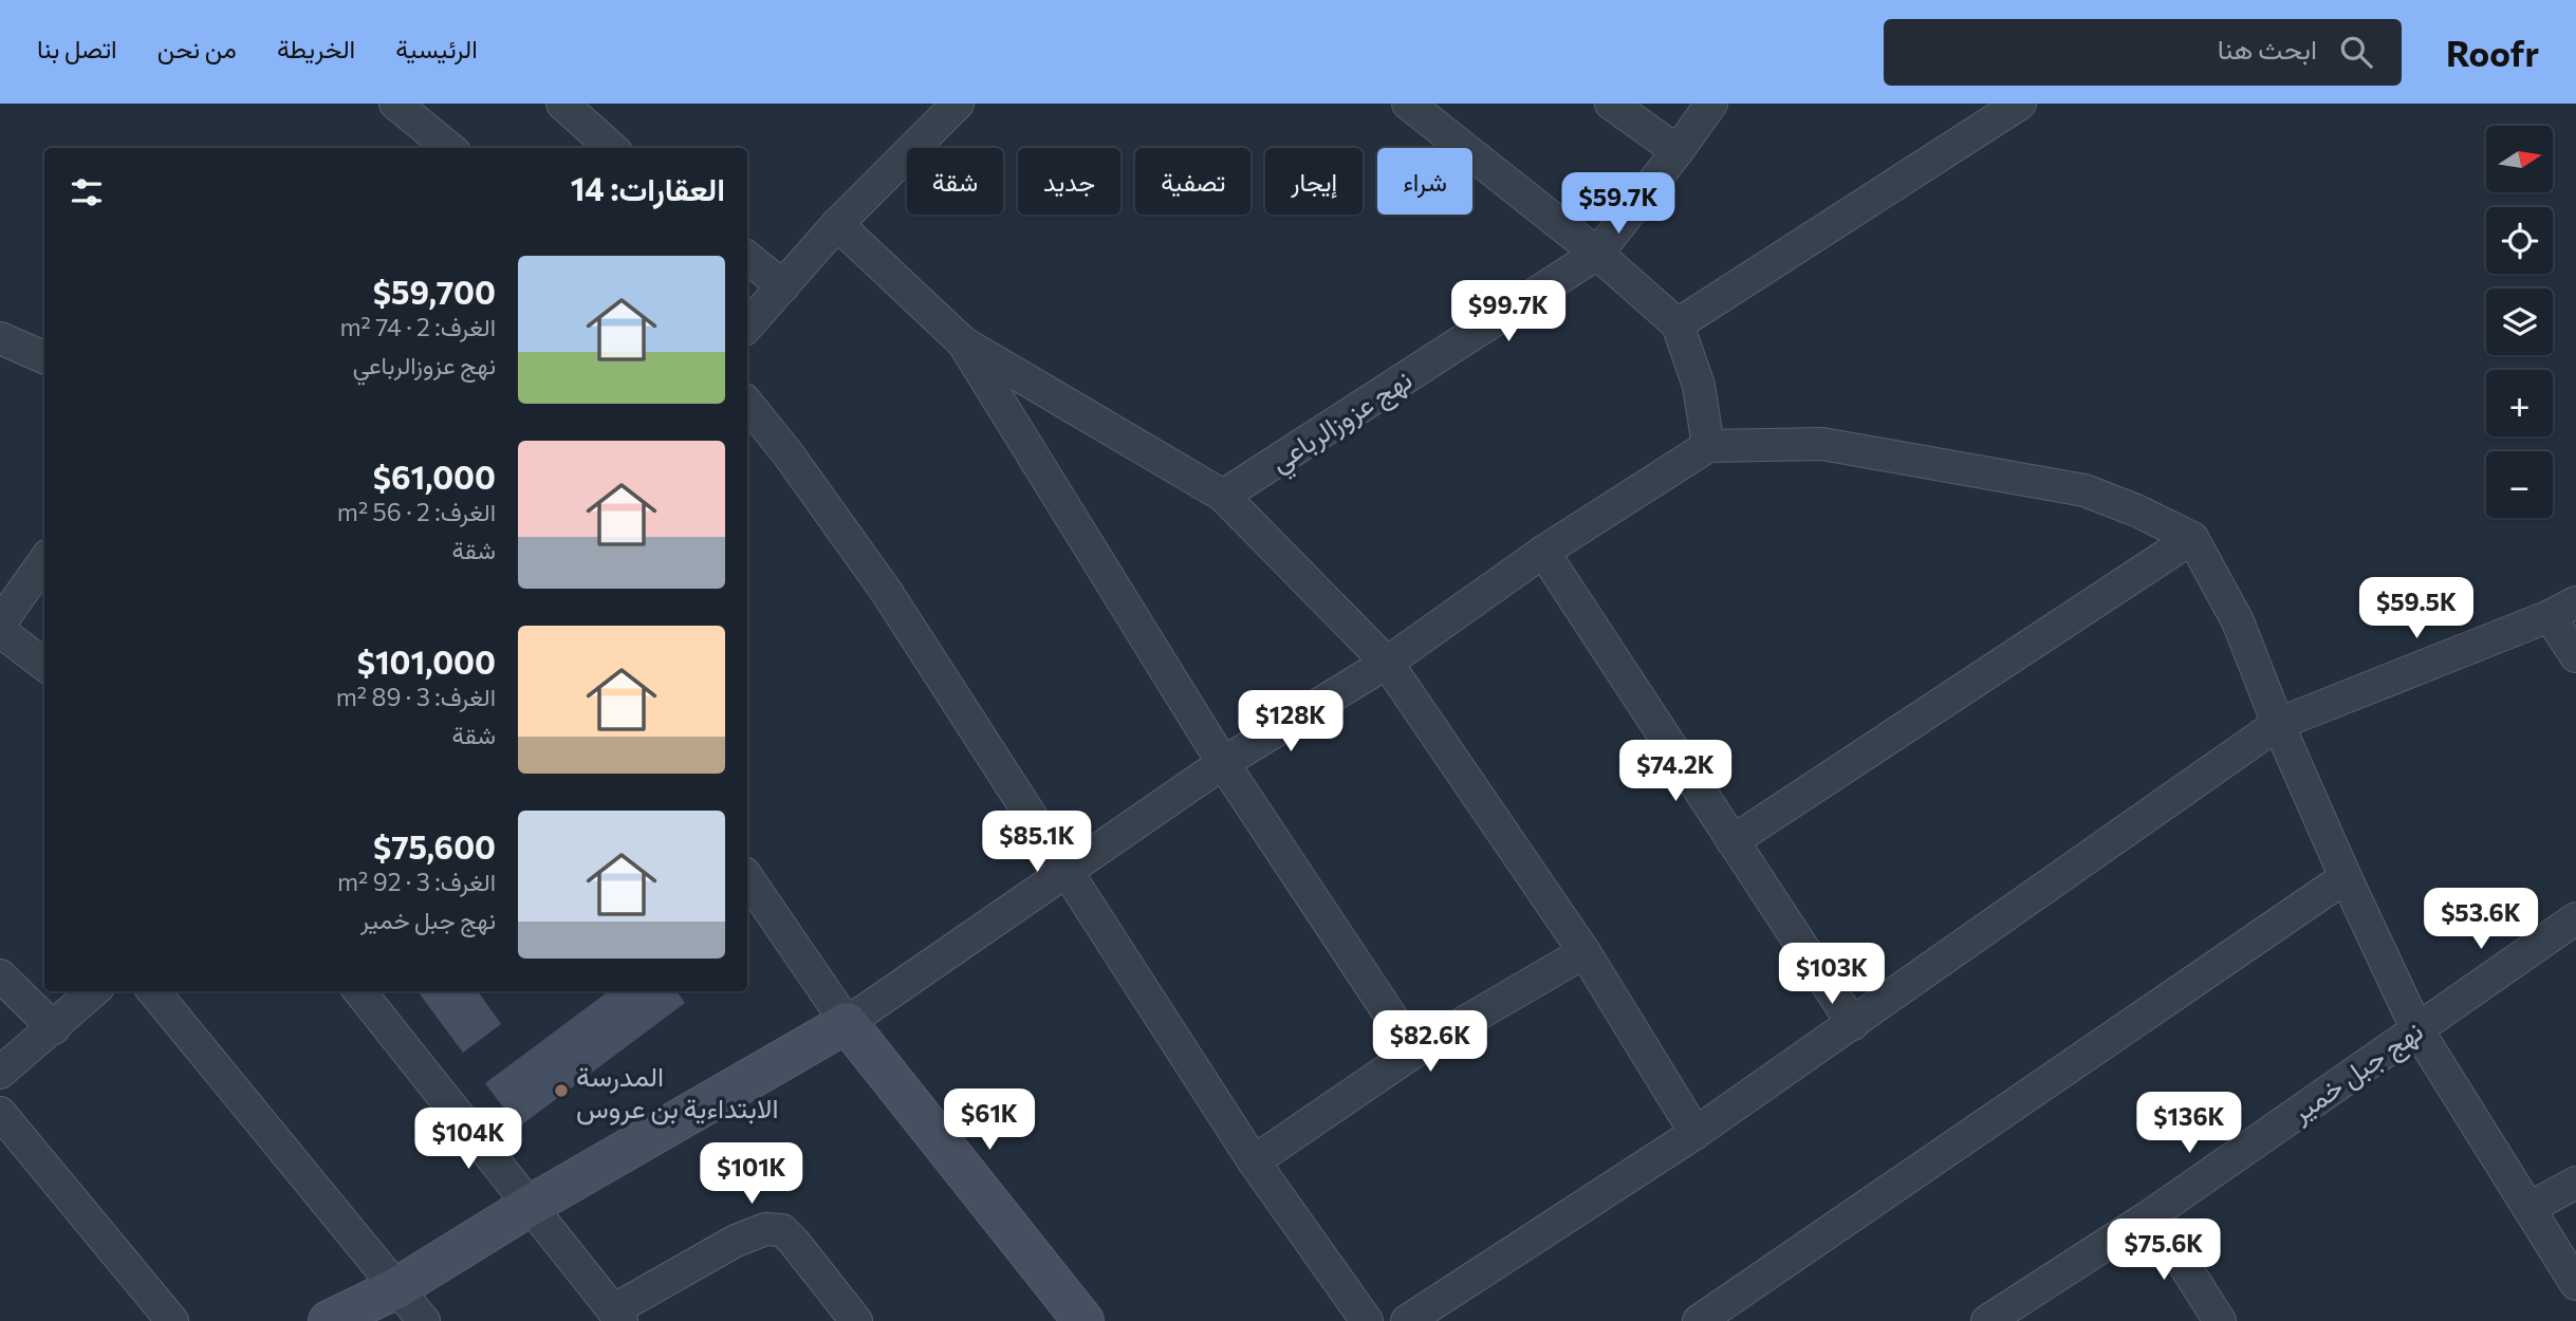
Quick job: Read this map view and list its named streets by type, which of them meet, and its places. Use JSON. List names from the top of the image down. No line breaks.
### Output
{"streets":{"street":["نهج عزوزالرباعي","نهج جبل خمير"]},"places":["المدرسة الابتداءية بن عروس"],"north":"right","page":{"header":"Roofr","search":"ابحث هنا","nav":["الرئيسية","الخريطة","من نحن","اتصل بنا"],"map_buttons":["+","−"],"chip":["شراء","إيجار","تصفية","جديد","شقة"],"heading":"العقارات: 14","price":["$59.7K","$99.7K","$59.5K","$128K","$74.2K","$85.1K","$53.6K","$103K","$82.6K","$61K","$136K","$104K","$101K","$75.6K"],"list":[{"name":"$59,700","note":"الغرف: 2 · 74 m² · نهج عزوزالرباعي"},{"name":"$61,000","note":"الغرف: 2 · 56 m² · شقة"},{"name":"$101,000","note":"الغرف: 3 · 89 m² · شقة"},{"name":"$75,600","note":"الغرف: 3 · 92 m² · نهج جبل خمير"}]}}
